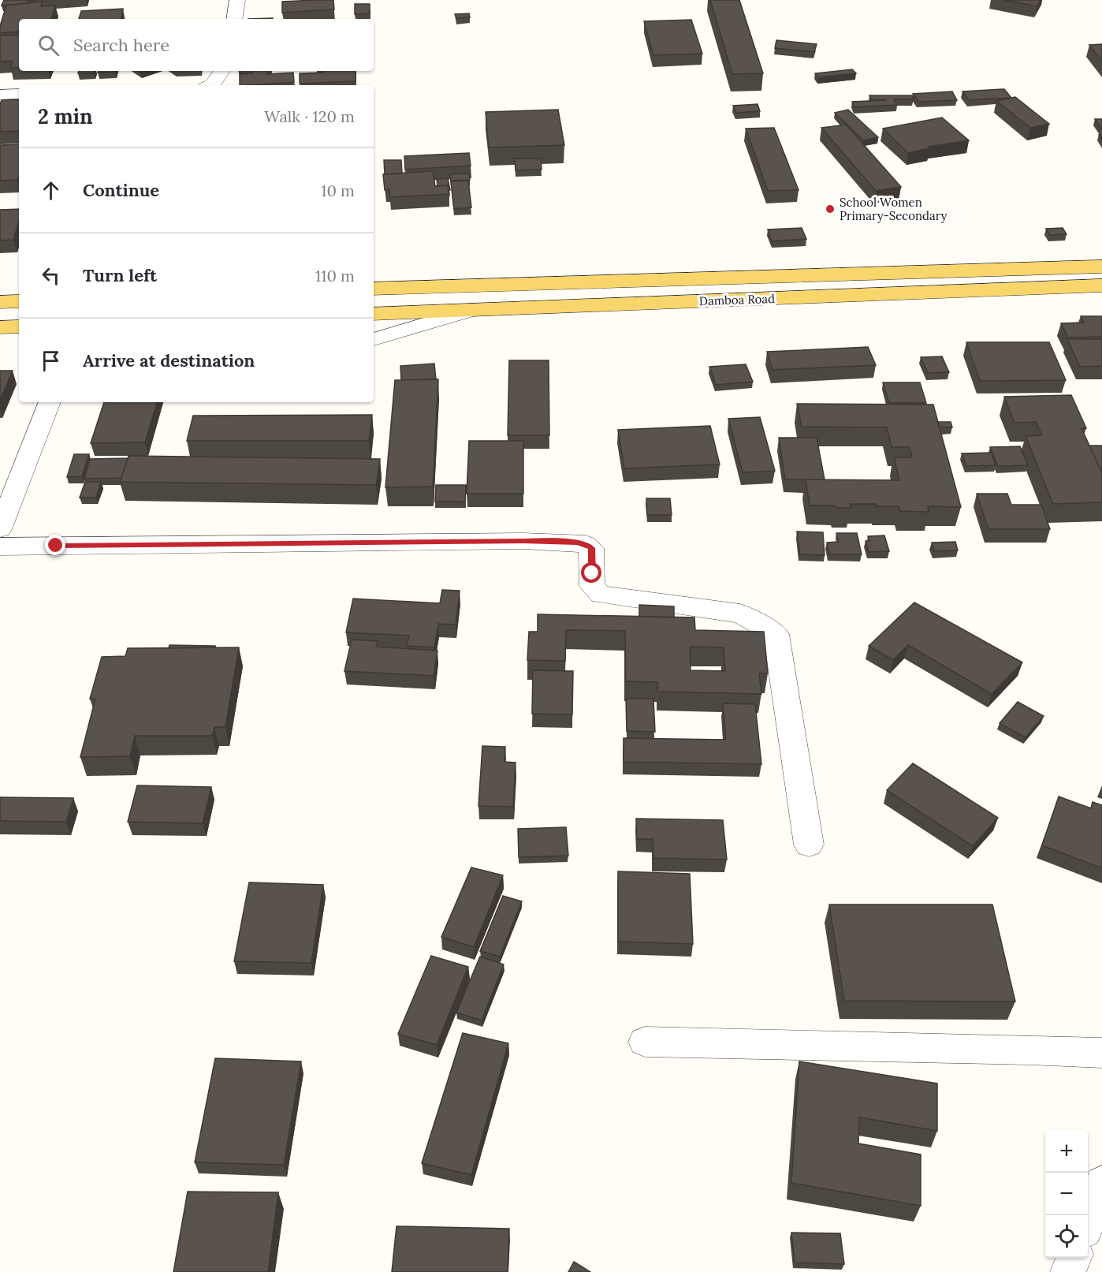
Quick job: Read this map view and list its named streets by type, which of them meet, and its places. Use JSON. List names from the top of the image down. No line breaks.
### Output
{"streets":{"main road":["Damboa Road"]},"places":["School Women Primary-Secondary"],"page":{"search":"Search here","heading":["2 min","Walk · 120 m"],"list":[["Continue","10 m"],["Turn left","110 m"],"Arrive at destination"],"map_buttons":["+","−"]}}
